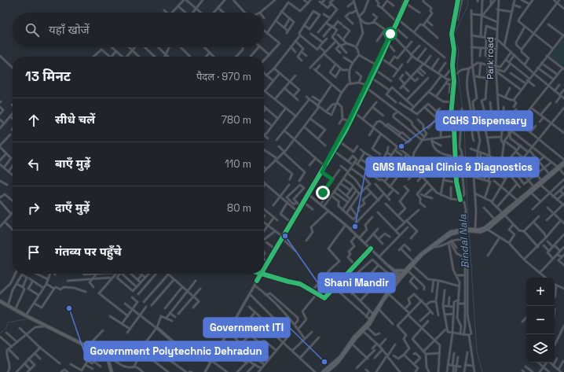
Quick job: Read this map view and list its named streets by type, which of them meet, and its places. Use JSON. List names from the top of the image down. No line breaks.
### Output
{"streets":{"street":["Park road"]},"water":["Bindal Nala"],"places":["CGHS Dispensary","GMS Mangal Clinic & Diagnostics","Shani Mandir","Government Polytechnic Dehradun","Government ITI"],"page":{"search":"यहाँ खोजें","heading":["13 मिनट","पैदल · 970 m"],"list":[["सीधे चलें","780 m"],["बाएँ मुड़ें","110 m"],["दाएँ मुड़ें","80 m"],"गंतव्य पर पहुँचे"],"map_buttons":["+","−"]}}
